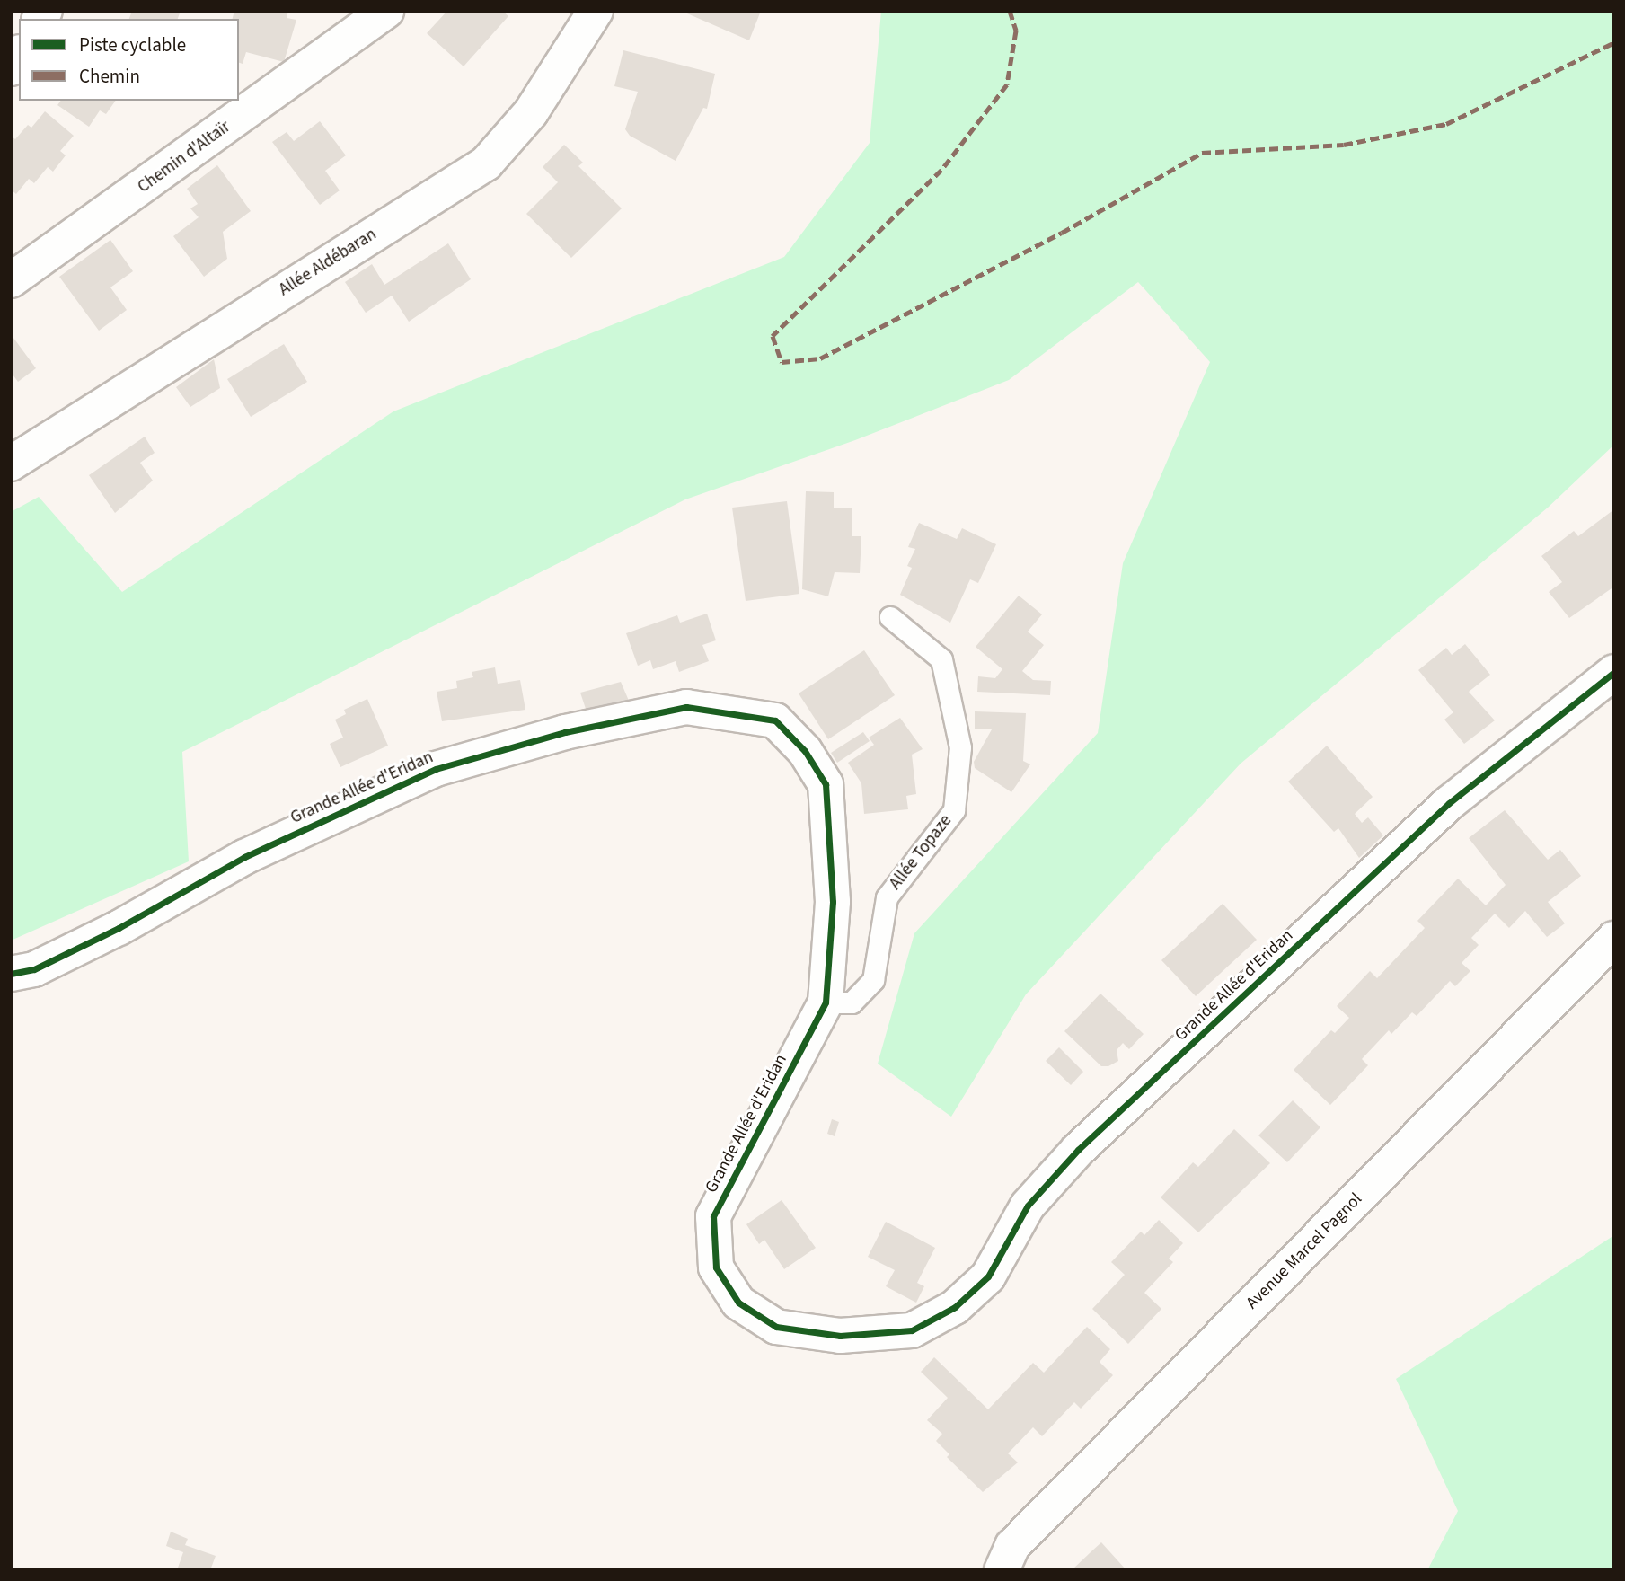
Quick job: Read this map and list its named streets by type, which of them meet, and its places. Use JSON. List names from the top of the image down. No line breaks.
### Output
{"streets":{"street":["Chemin d'Altaïr","Allée Aldébaran","Grande Allée d'Eridan","Avenue Marcel Pagnol"],"lane":["Allée Topaze"]},"crossings":[["Grande Allée d'Eridan","Allée Topaze"]],"legend":["Piste cyclable","Chemin"]}
